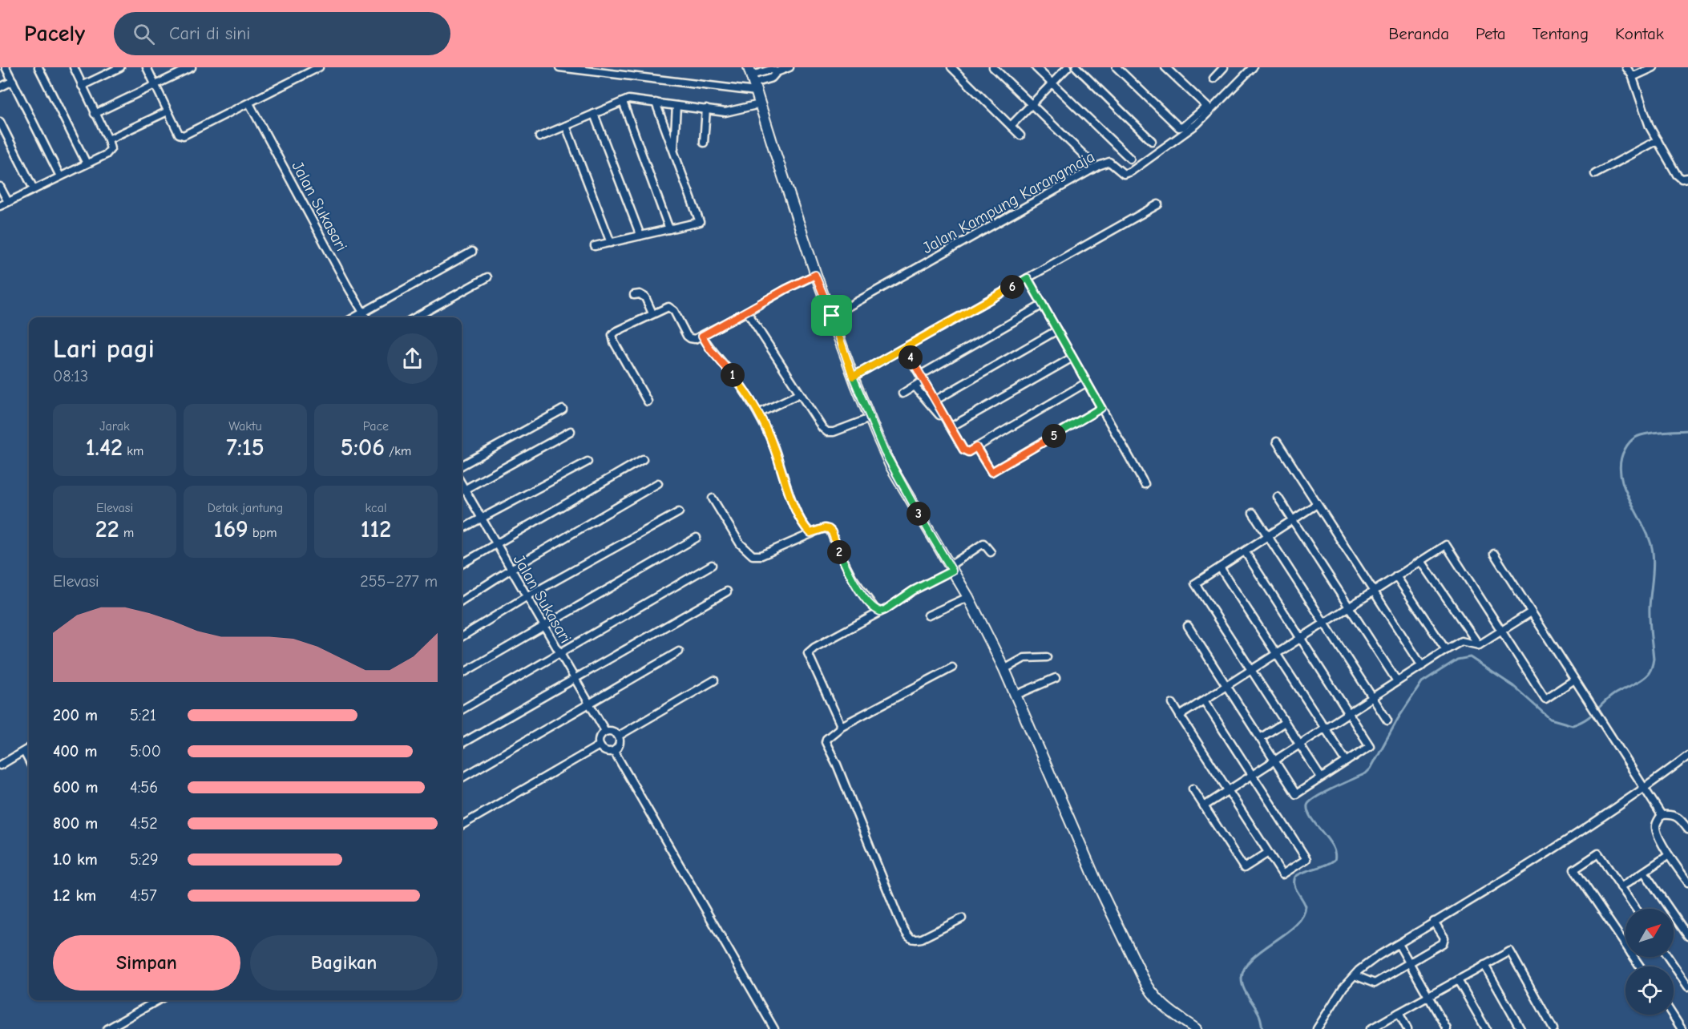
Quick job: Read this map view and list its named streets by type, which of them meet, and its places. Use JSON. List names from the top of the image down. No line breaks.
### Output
{"streets":{"street":["Jalan Kampung Karangmaja","Jalan Sukasari"]},"north":"top right","page":{"header":"Pacely","search":"Cari di sini","nav":["Beranda","Peta","Tentang","Kontak"],"pins":["6","4","1","5","3","2"],"heading":["Lari pagi","08:13"],"stats":[["Jarak","1.42 km"],["Waktu","7:15"],["Pace","5:06 /km"],["Elevasi","22 m"],["Detak jantung","169 bpm"],["kcal","112"]],"chart":["Elevasi","255–277 m"],"list":[{"name":"200 m","note":"5:21"},{"name":"400 m","note":"5:00"},{"name":"600 m","note":"4:56"},{"name":"800 m","note":"4:52"},{"name":"1.0 km","note":"5:29"},{"name":"1.2 km","note":"4:57"}],"buttons":["Simpan","Bagikan"]}}
